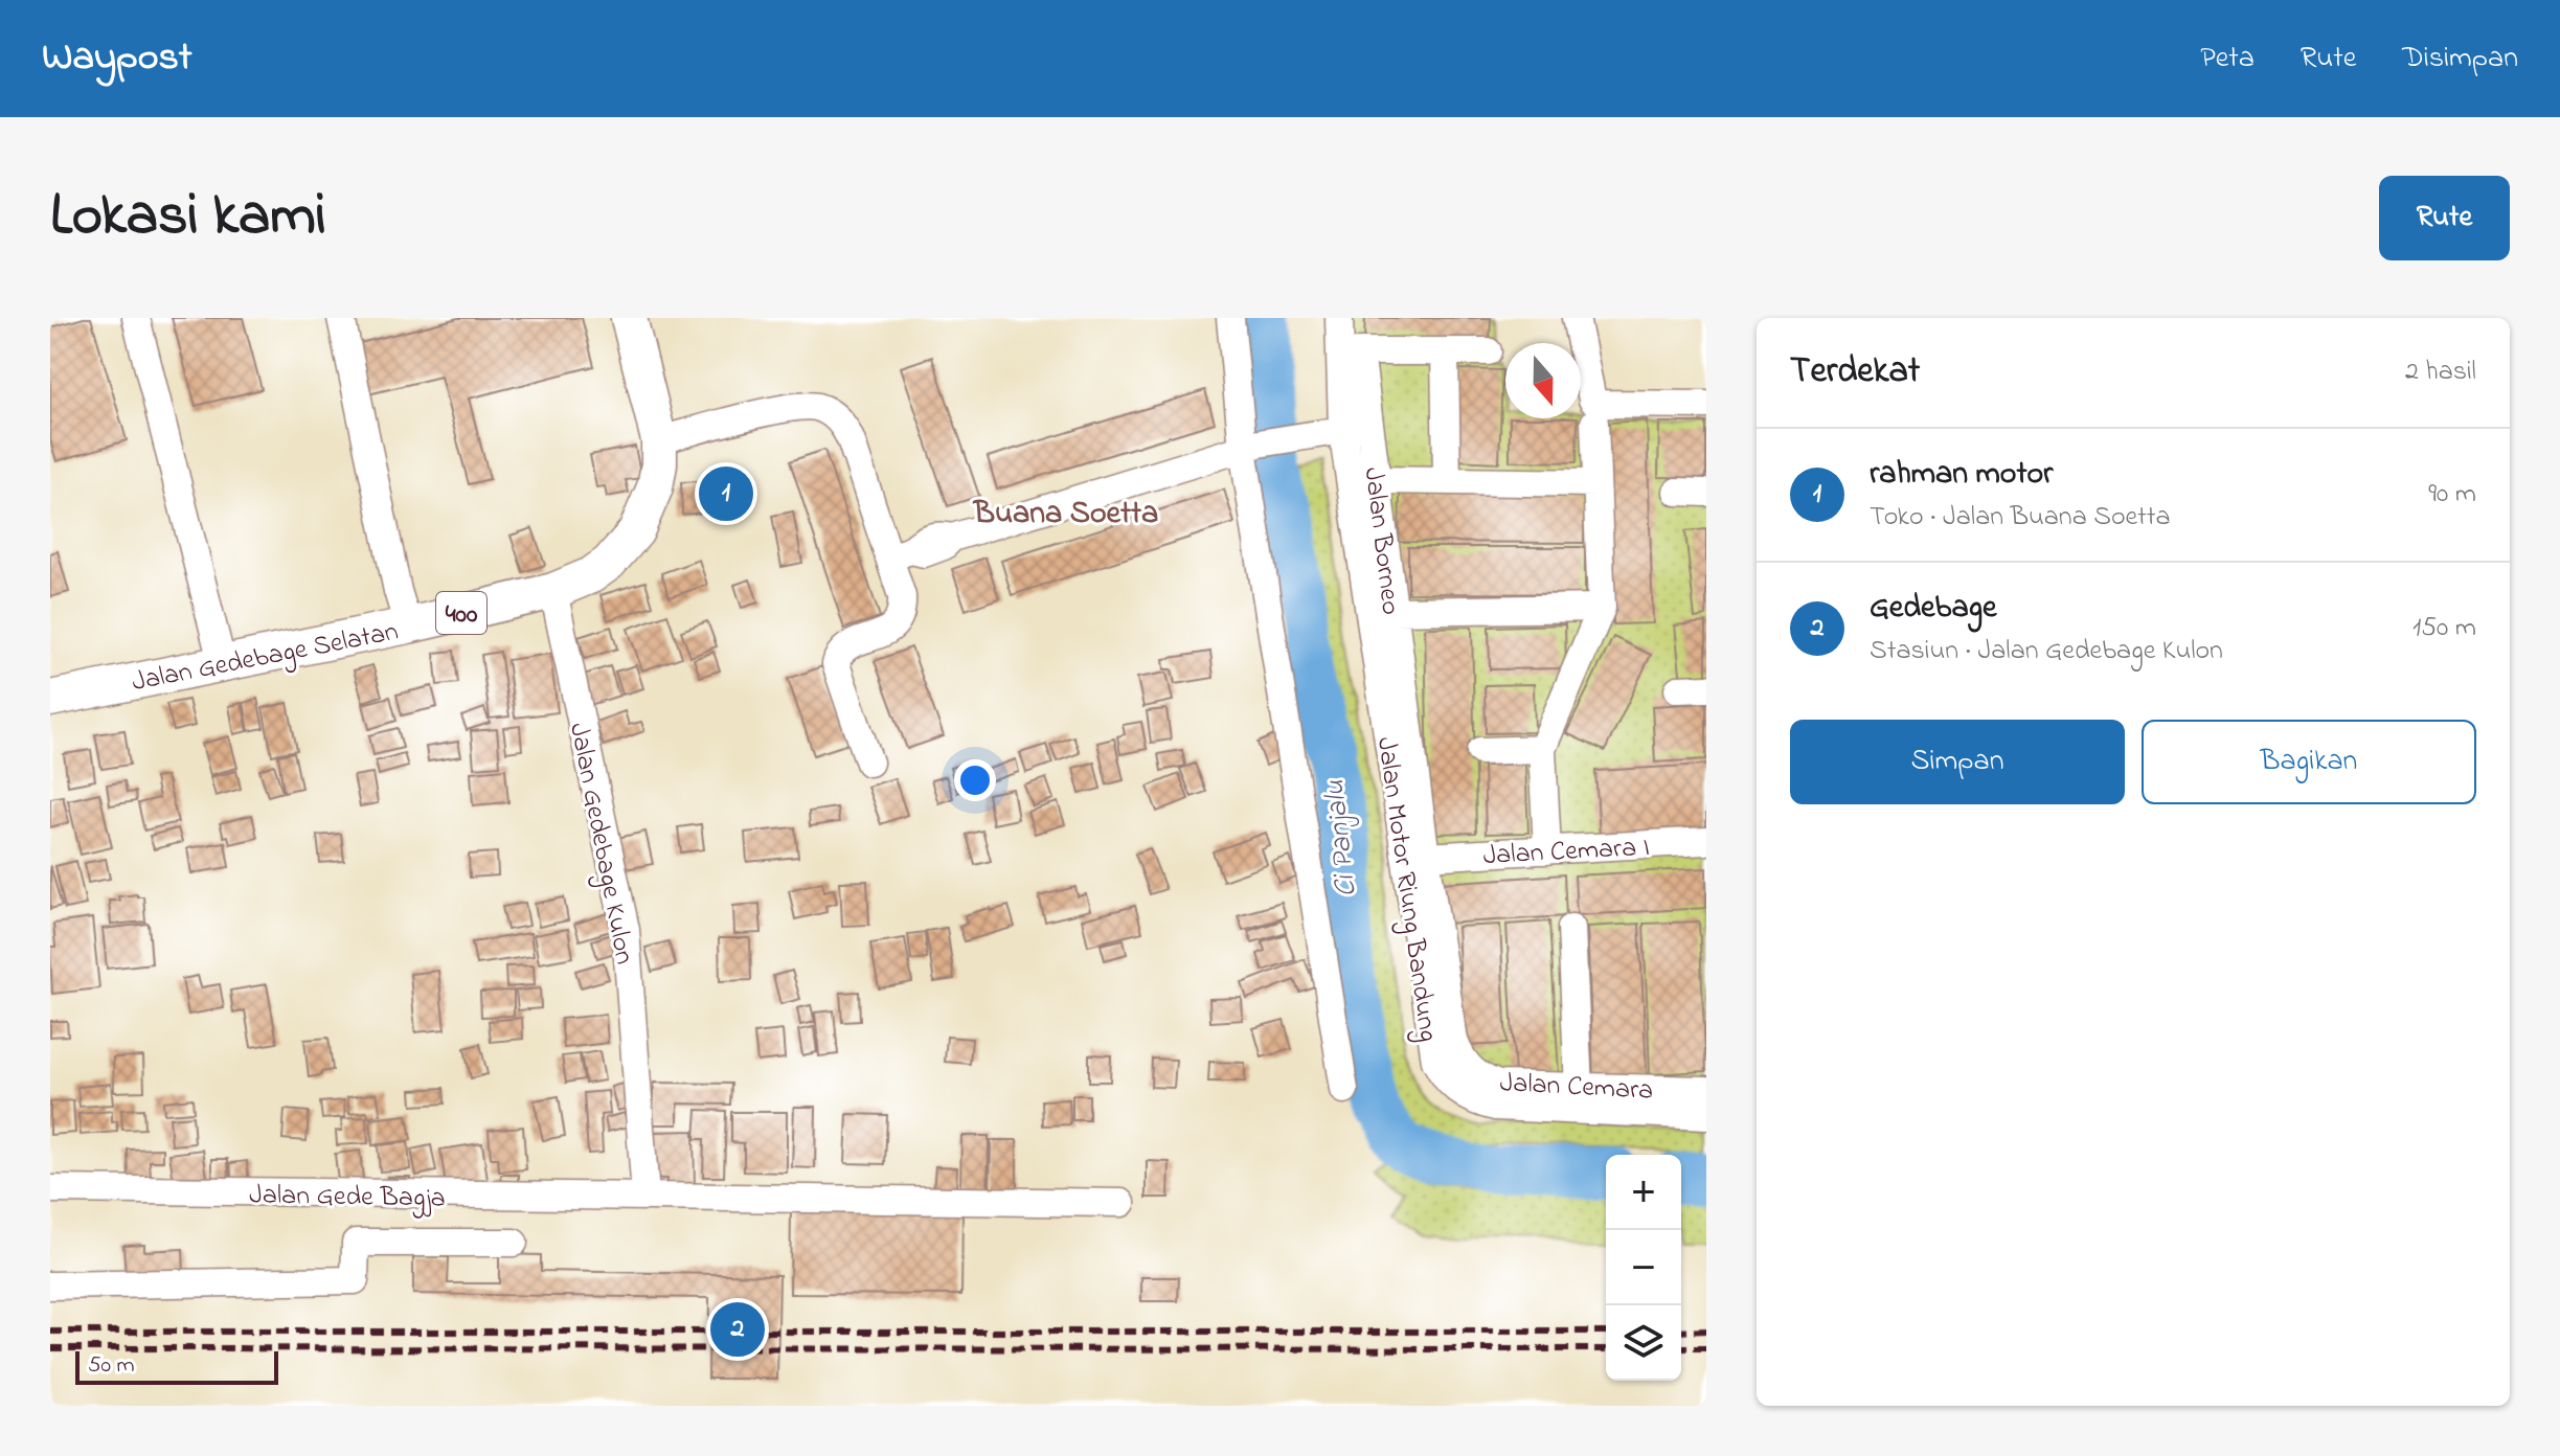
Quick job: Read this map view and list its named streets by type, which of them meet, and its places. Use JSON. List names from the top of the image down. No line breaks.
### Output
{"streets":{"main road":["400","Jalan Gedebage Selatan"],"street":["Jalan Borneo","Jalan Gedebage Kulon","Jalan Cemara I","Jalan Motor Riung Bandung","Jalan Cemara","Jalan Gede Bagja"]},"crossings":[["Jalan Borneo","Jalan Cemara I"],["Jalan Borneo","Jalan Motor Riung Bandung"],["Jalan Borneo","Jalan Cemara"],["Jalan Gedebage Selatan","Jalan Gedebage Kulon"],["Jalan Gedebage Kulon","Jalan Gede Bagja"],["Jalan Cemara I","Jalan Cemara"]],"districts":["Buana Soetta"],"water":["Ci Panjalu"],"scale_bar":"50 m","north":"bottom","page":{"header":"Waypost","nav":["Peta","Rute","Disimpan"],"title":"Lokasi kami","buttons":["Rute",["Simpan","Bagikan"]],"heading":["Terdekat","2 hasil"],"list":[{"mark":"1","name":"rahman motor","note":"Toko · Jalan Buana Soetta","value":"90 m"},{"mark":"2","name":"Gedebage","note":"Stasiun · Jalan Gedebage Kulon","value":"150 m"}],"pins":["1","2"],"map_buttons":["+","−"],"scale":"50 m"}}
